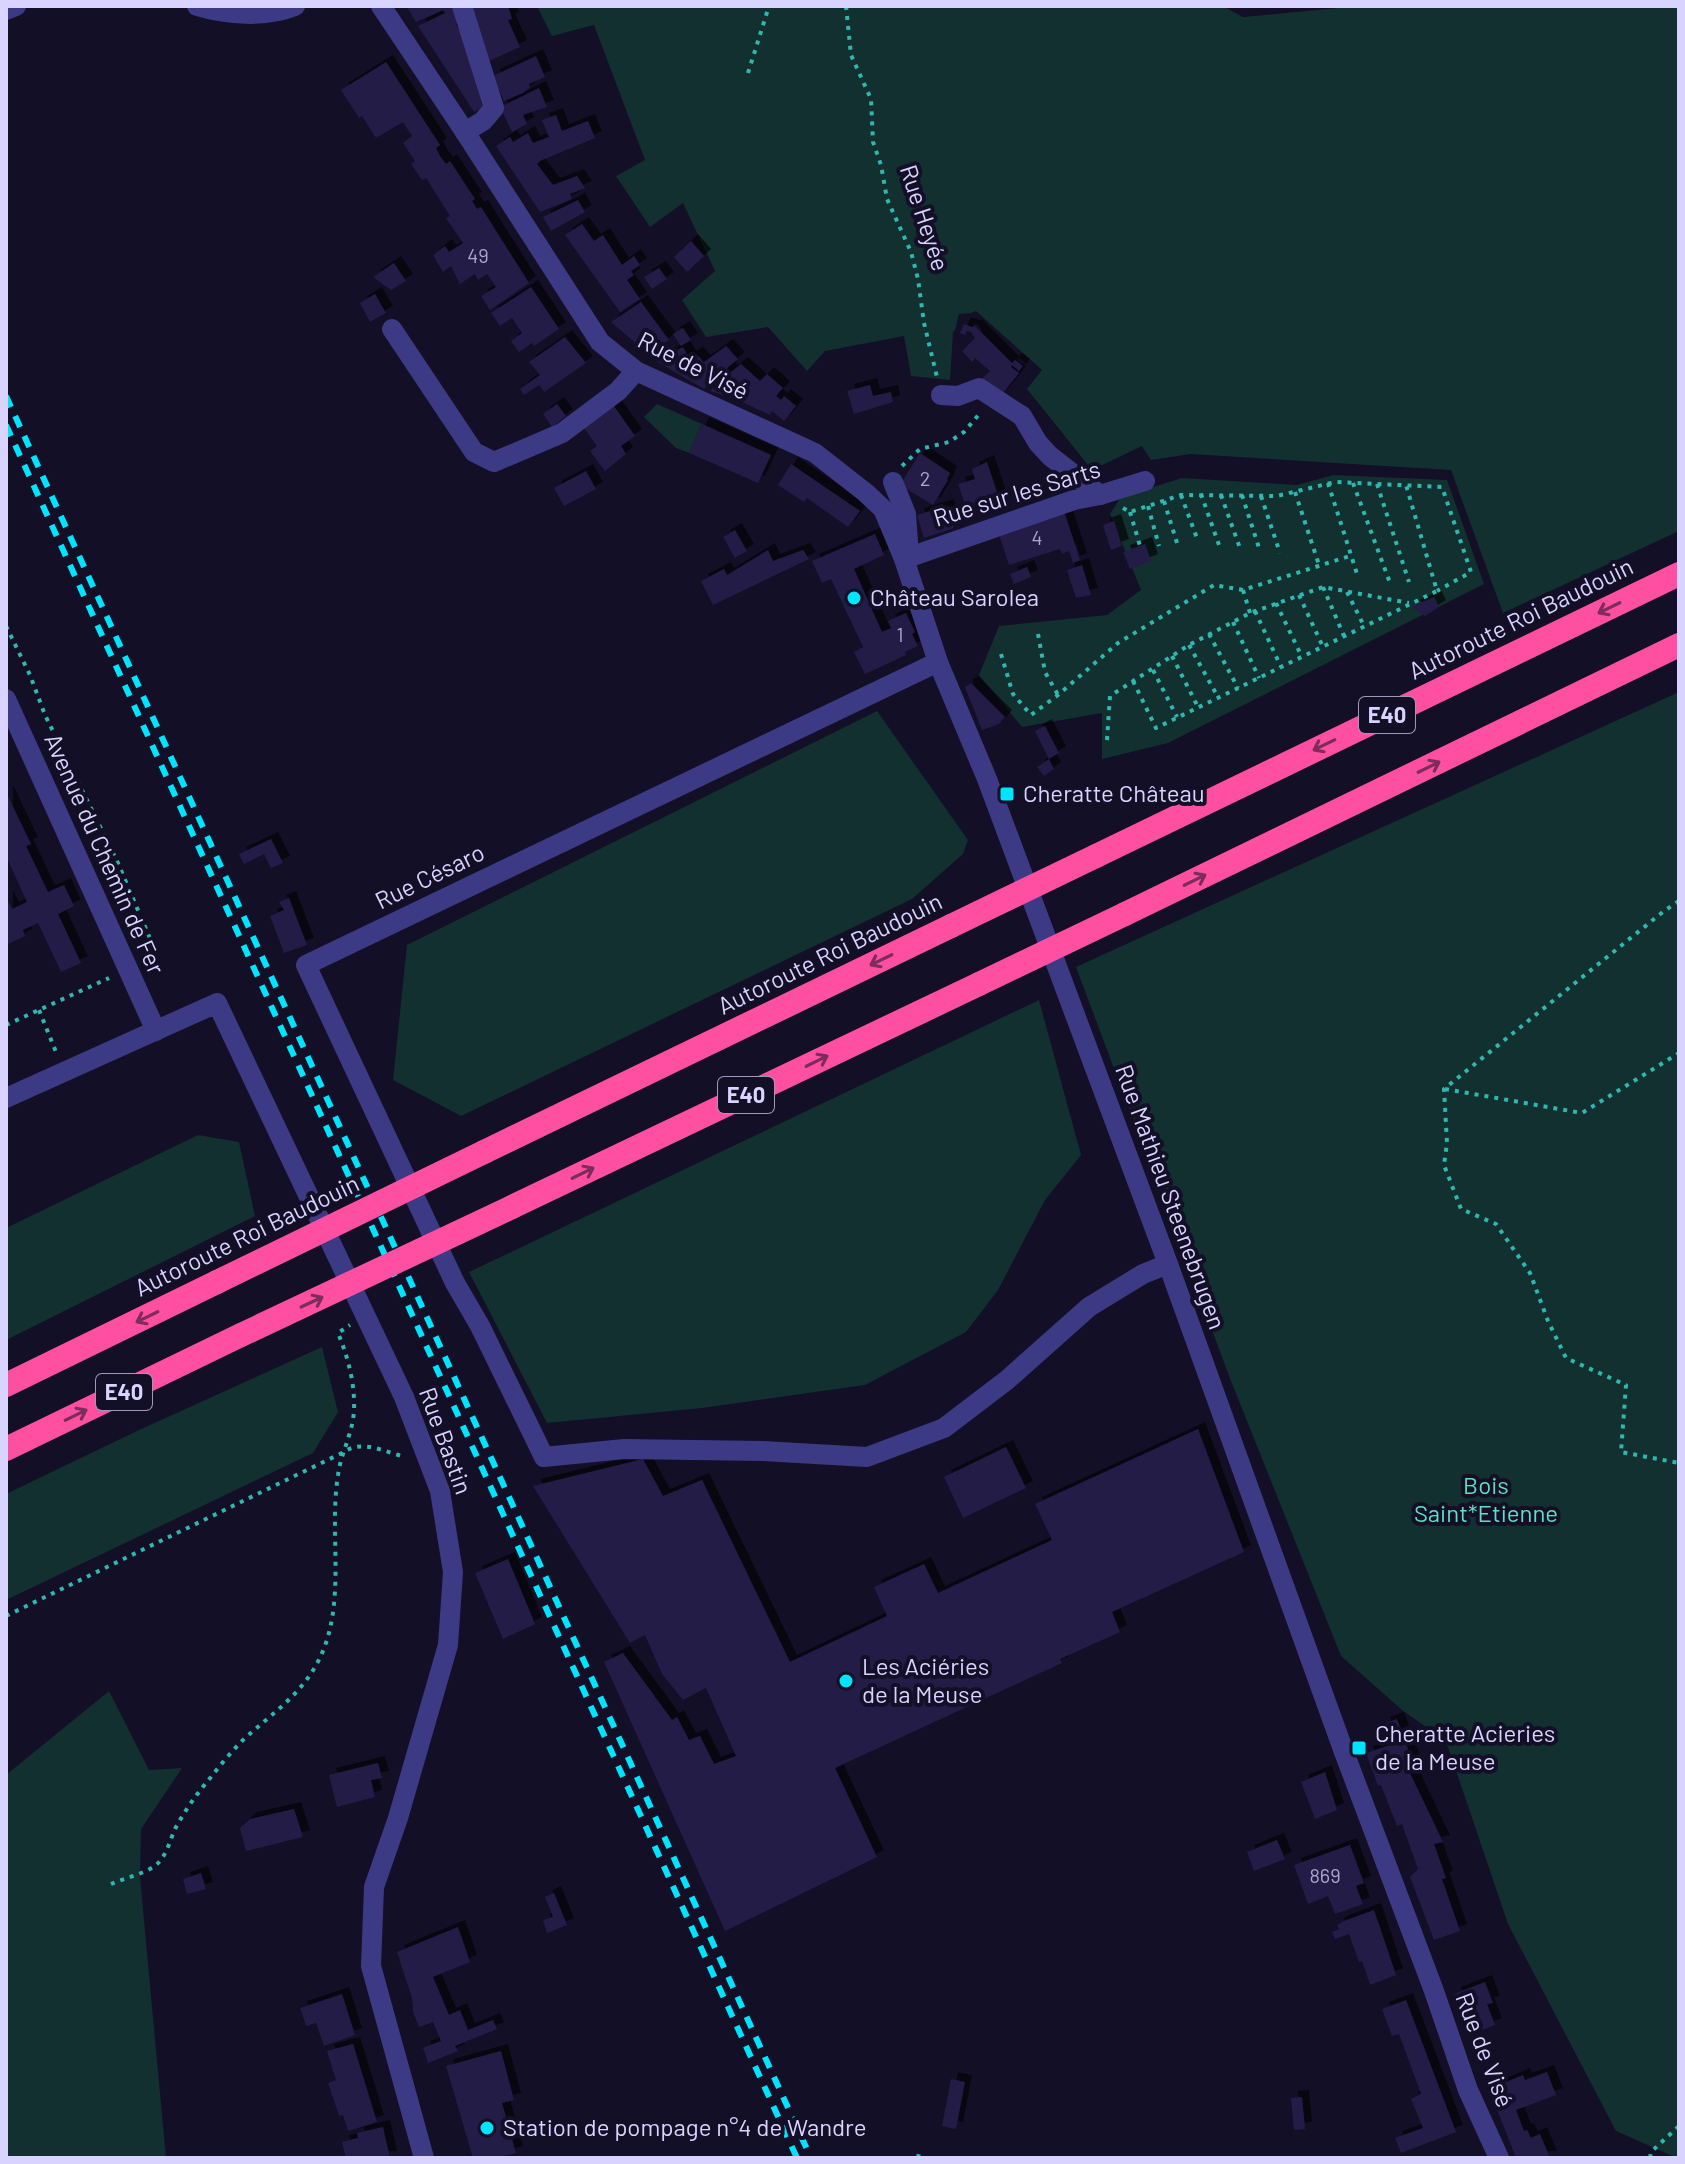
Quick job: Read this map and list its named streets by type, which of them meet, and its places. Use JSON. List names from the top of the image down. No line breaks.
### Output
{"streets":{"highway":["Autoroute Roi Baudouin","E40"],"street":["Rue de Visé","Rue sur les Sarts","Avenue du Chemin de Fer","Rue Césaro","Rue Mathieu Steenebrugen","Rue Bastin"],"path":["Rue Heyée"]},"crossings":[["Rue de Visé","Rue sur les Sarts"],["Rue de Visé","Rue Césaro"],["Rue de Visé","Rue Mathieu Steenebrugen"],["Avenue du Chemin de Fer","Rue Bastin"],["Rue Césaro","Rue Mathieu Steenebrugen"]],"parks":["Bois Saint*Etienne"],"places":{"other":["Château Sarolea","Les Aciéries de la Meuse","Station de pompage n°4 de Wandre"],"transit":["Cheratte Château","Cheratte Acieries de la Meuse"]},"house_numbers":["49","2","4","1","869"]}
